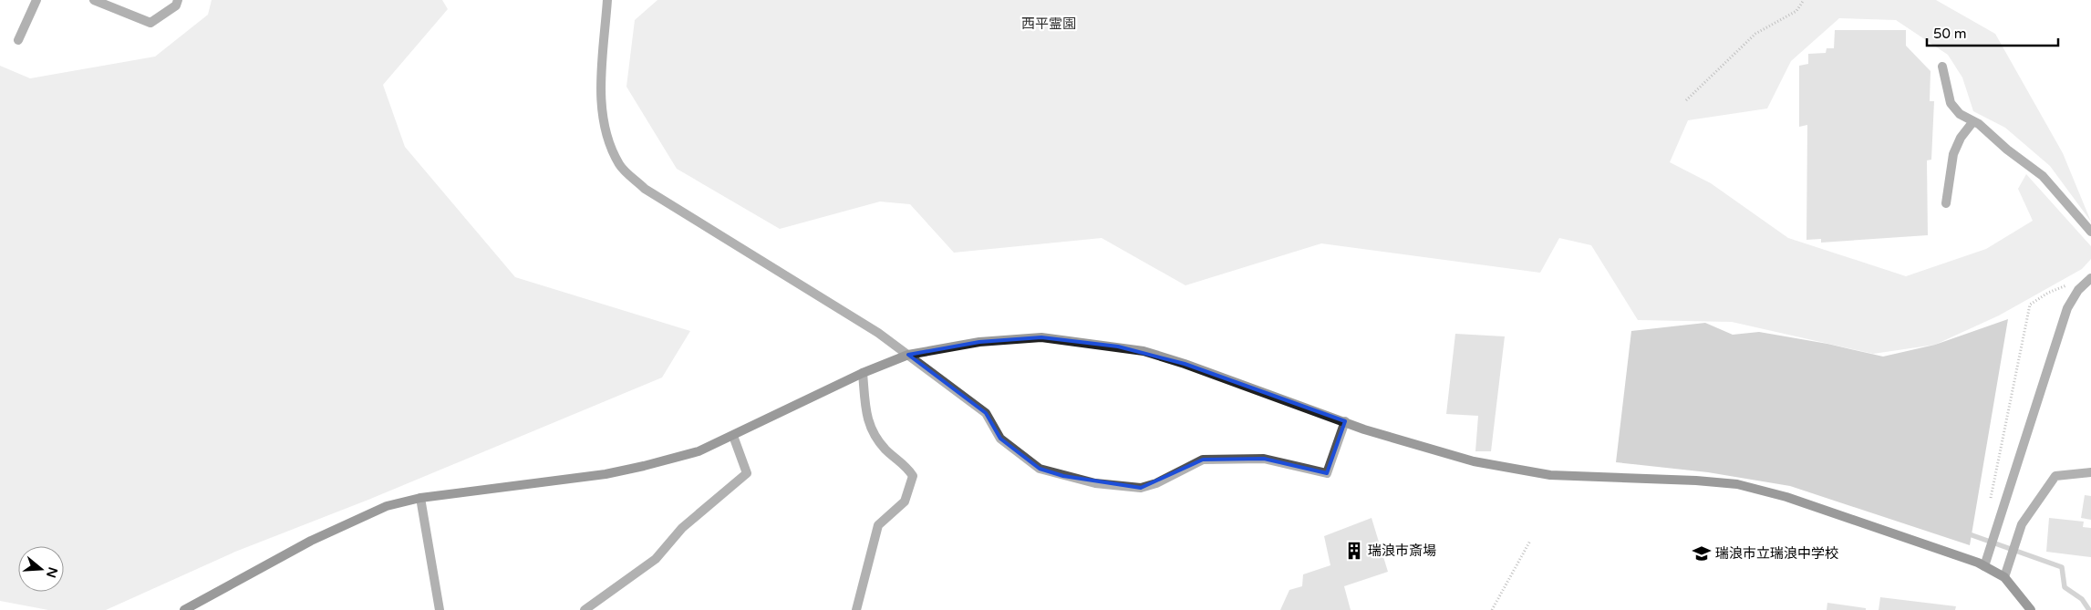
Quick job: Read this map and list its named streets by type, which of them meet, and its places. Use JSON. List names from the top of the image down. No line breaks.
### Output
{"parks":["西平霊園"],"places":{"building":["瑞浪市斎場"],"school or university":["瑞浪市立瑞浪中学校"]},"scale_bar":"50 m","north":"right"}
